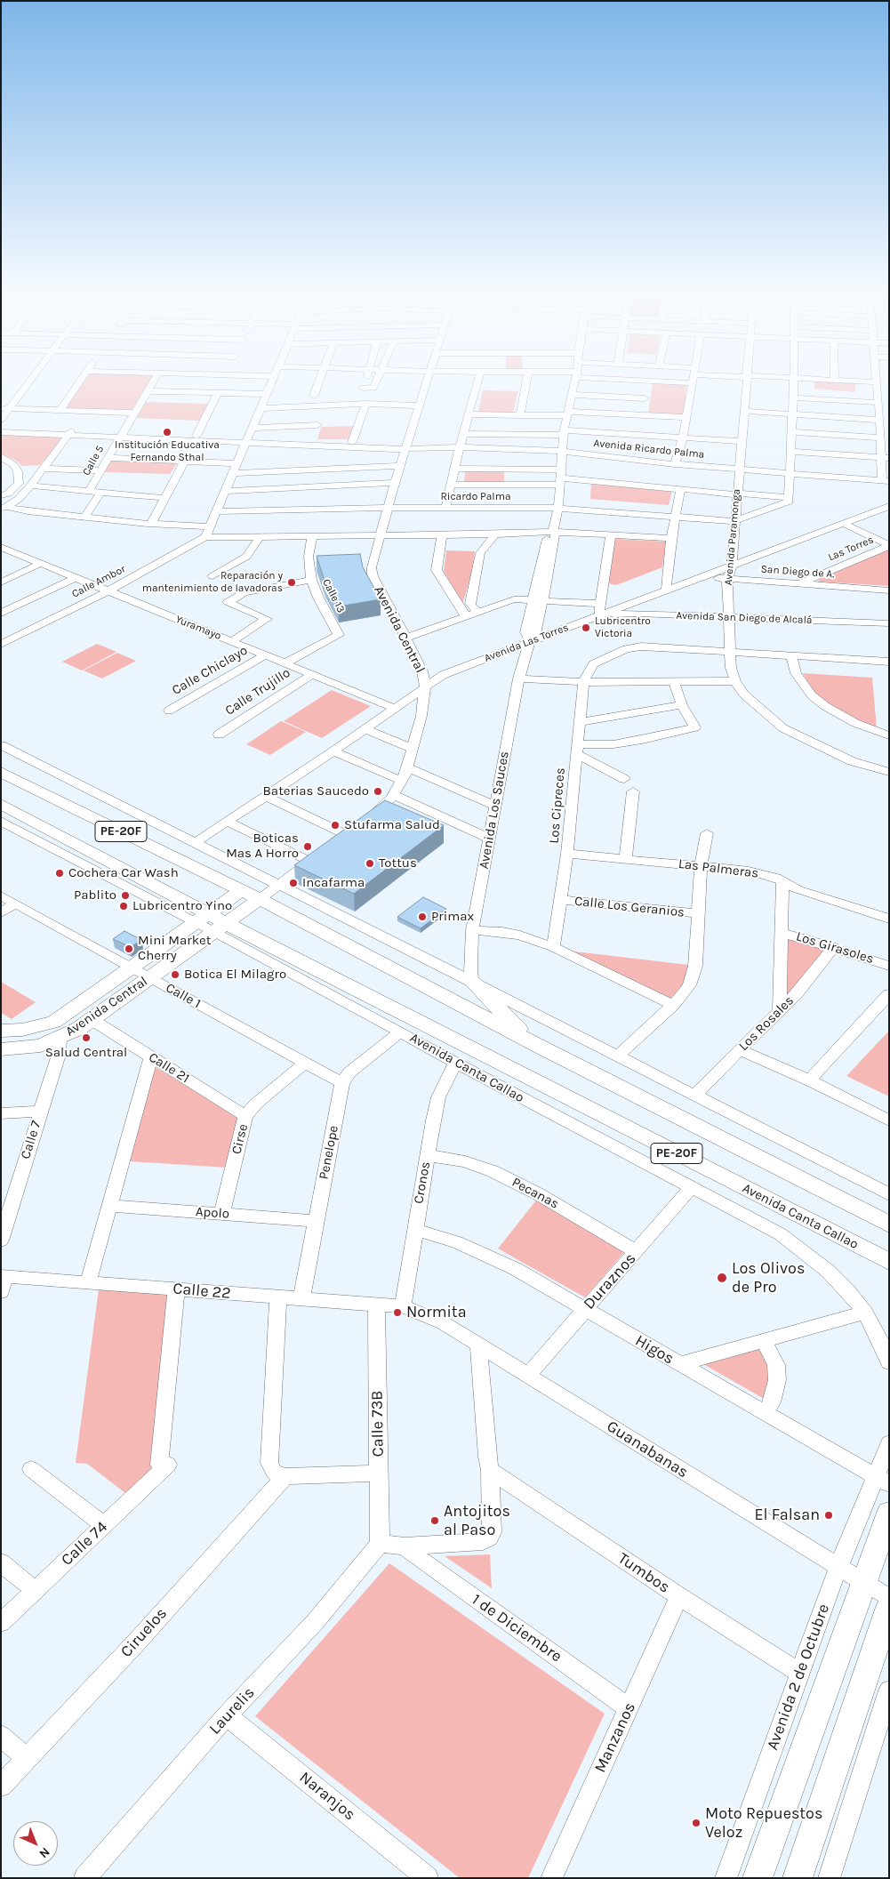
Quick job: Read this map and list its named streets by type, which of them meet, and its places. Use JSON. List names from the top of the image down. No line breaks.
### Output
{"streets":{"main road":["Avenida Central","PE-20F","Avenida Canta Callao","Avenida 2 de Octubre"],"street":["Avenida Ricardo Palma","Calle 5","Ricardo Palma","Avenida Paramonga","Las Torres","San Diego de A.","Calle Ambor","Calle 13","Avenida San Diego de Alcalá","Yuramayo","Avenida Las Torres","Calle Chiclayo","Calle Trujillo","Los Cipreces","Avenida Los Sauces","Las Palmeras","Calle Los Geranios","Los Girasoles","Calle 1","Los Rosales","Calle 21","Cirse","Calle 7","Penelope","Cronos","Pecanas","Apolo","Duraznos","Calle 22","Higos","Calle 73B","Guanabanas","Calle 74","Tumbos","1 de Diciembre","Ciruelos","Laurelis","Manzanos","Naranjos"]},"crossings":[["Avenida Ricardo Palma","Calle 5"],["Avenida Ricardo Palma","Avenida Paramonga"],["Avenida Ricardo Palma","Avenida Central"],["Avenida Ricardo Palma","Avenida Los Sauces"],["Ricardo Palma","Avenida Paramonga"],["Ricardo Palma","Avenida Central"],["Ricardo Palma","Avenida Los Sauces"],["Avenida Paramonga","San Diego de A."],["Avenida Paramonga","Avenida San Diego de Alcalá"],["Avenida Paramonga","Avenida Las Torres"],["Avenida Paramonga","Los Cipreces"],["Las Torres","San Diego de A."],["San Diego de A.","Avenida Las Torres"],["Calle Ambor","Yuramayo"],["Calle 13","Yuramayo"],["Avenida San Diego de Alcalá","Avenida Las Torres"],["Yuramayo","Avenida Las Torres"],["Yuramayo","Calle Chiclayo"],["Yuramayo","Calle Trujillo"],["Avenida Central","Avenida Las Torres"],["Avenida Central","PE-20F"],["Avenida Central","Calle 1"],["Avenida Central","Calle 21"],["Avenida Central","Avenida Canta Callao"],["Avenida Central","Calle 7"],["Avenida Las Torres","Avenida Los Sauces"],["Los Cipreces","Las Palmeras"],["Los Cipreces","Calle Los Geranios"],["PE-20F","Avenida Canta Callao"],["Los Girasoles","Los Rosales"],["Calle 1","Cirse"],["Calle 1","Penelope"],["Calle 21","Cirse"],["Avenida Canta Callao","Cronos"],["Avenida Canta Callao","Duraznos"],["Cirse","Apolo"],["Penelope","Apolo"],["Penelope","Calle 22"],["Cronos","Pecanas"],["Cronos","Calle 22"],["Cronos","Higos"],["Cronos","Guanabanas"],["Pecanas","Duraznos"],["Duraznos","Higos"],["Duraznos","Guanabanas"],["Calle 22","Calle 73B"],["Calle 22","Guanabanas"],["Calle 22","Calle 74"],["Higos","Avenida 2 de Octubre"],["Calle 73B","Laurelis"],["Guanabanas","Avenida 2 de Octubre"],["Tumbos","Avenida 2 de Octubre"],["Tumbos","Manzanos"],["1 de Diciembre","Manzanos"],["Laurelis","Naranjos"]],"places":["Institución Educativa Fernando Sthal","Reparación y mantenimiento de lavadoras","Lubricentro Victoria","Baterias Saucedo","Stufarma Salud","Boticas Mas A Horro","Tottus","Cochera Car Wash","Incafarma","Pablito","Lubricentro Yino","Primax","Mini Market Cherry","Botica El Milagro","Salud Central","Los Olivos de Pro","Normita","El Falsan","Antojitos al Paso","Moto Repuestos Veloz"],"north":"bottom right"}
